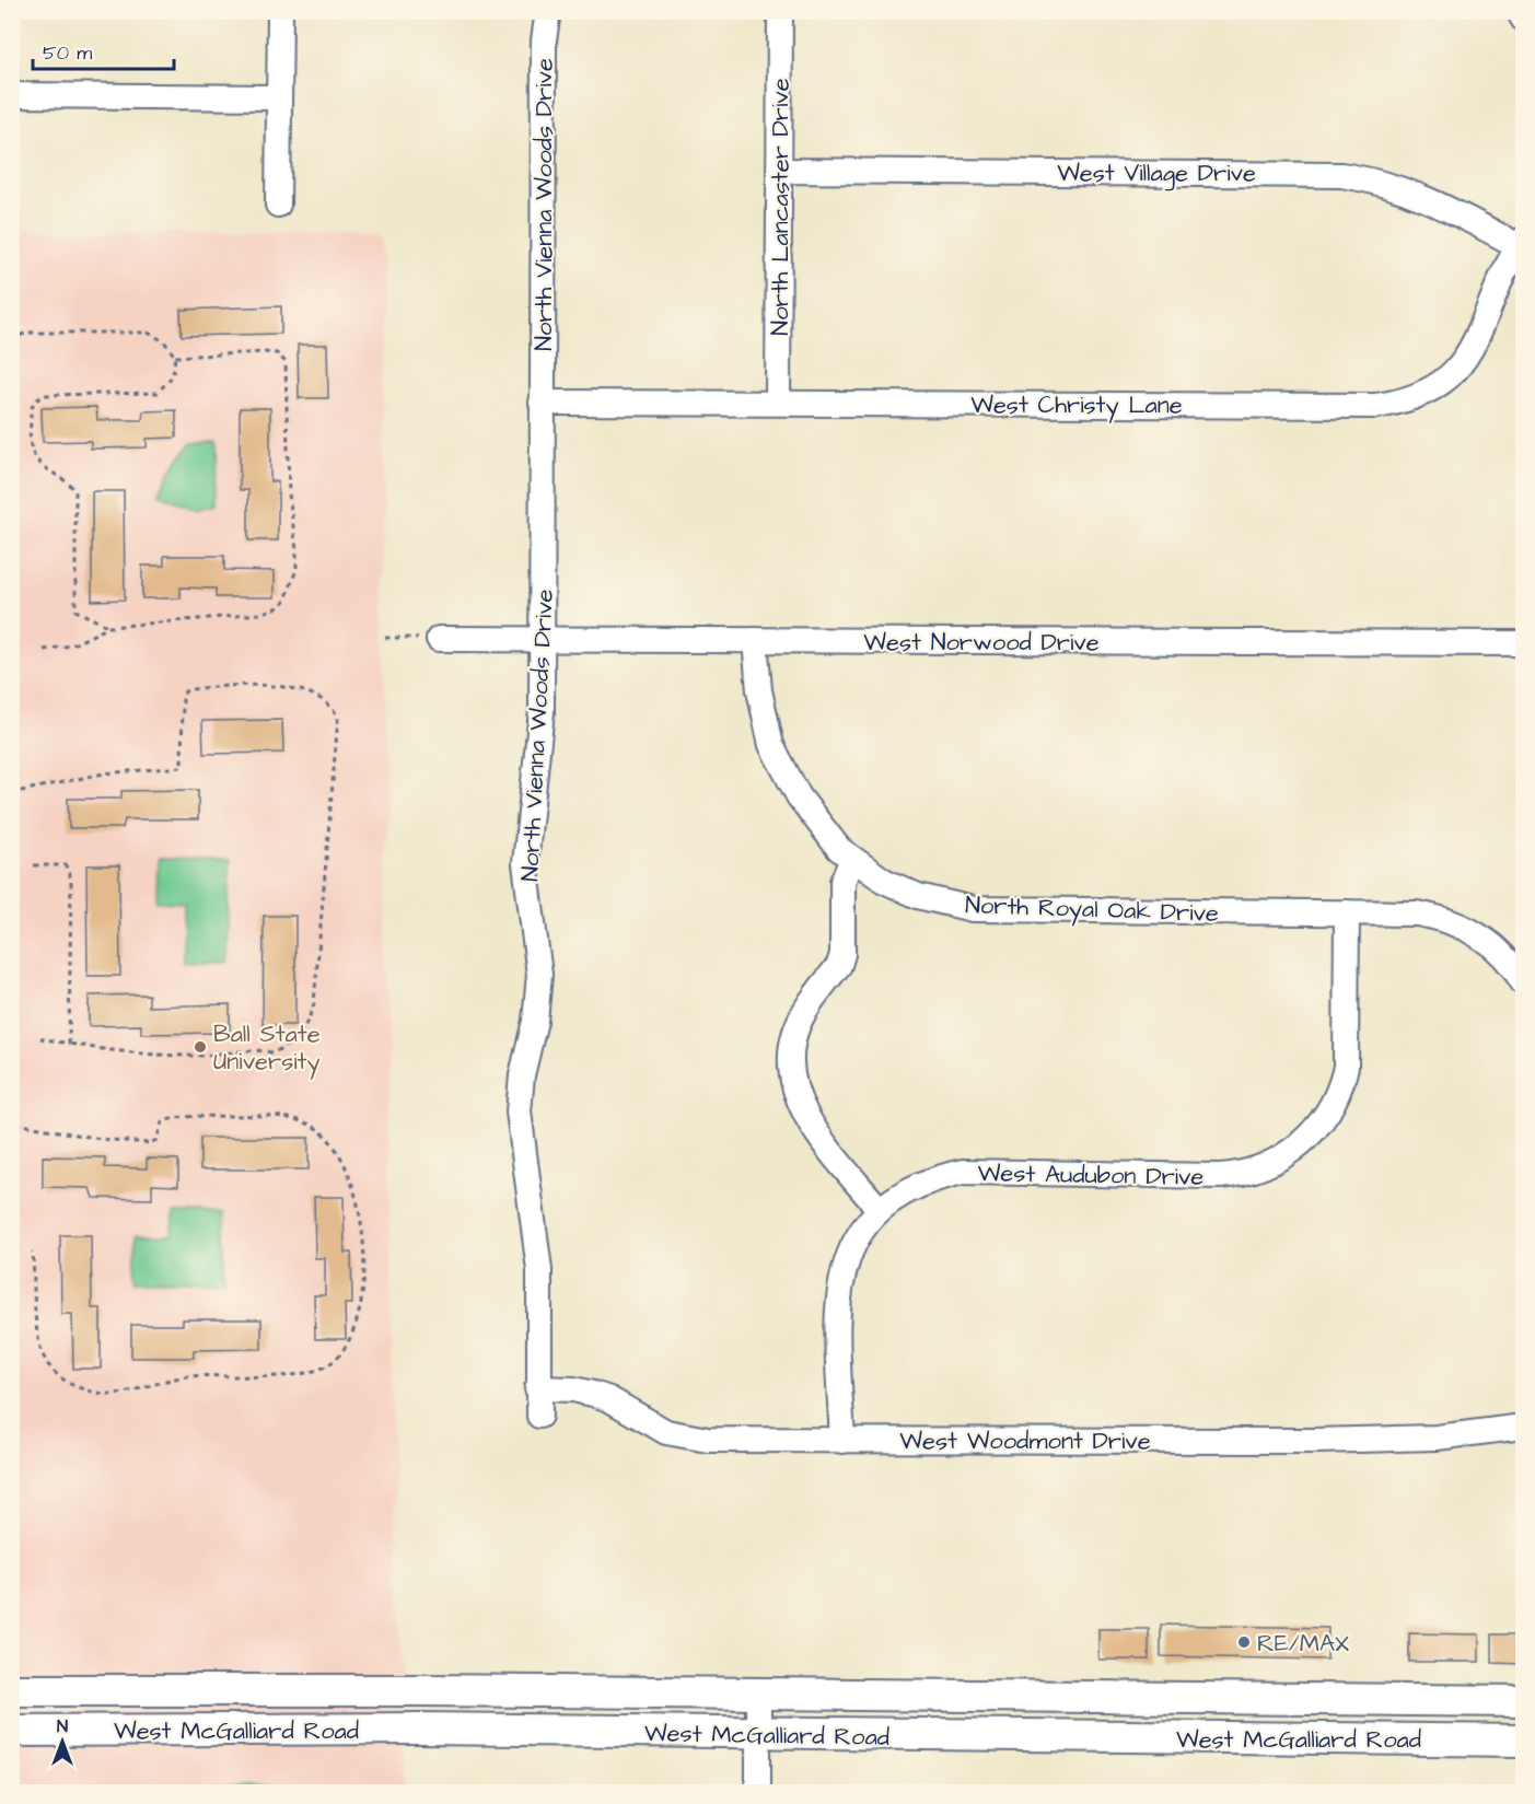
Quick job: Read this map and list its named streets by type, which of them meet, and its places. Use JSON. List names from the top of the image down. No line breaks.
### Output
{"streets":{"main road":["West McGalliard Road"],"street":["West Village Drive","North Vienna Woods Drive","North Lancaster Drive","West Christy Lane","West Norwood Drive","North Royal Oak Drive","West Audubon Drive","West Woodmont Drive"]},"crossings":[["West Village Drive","North Lancaster Drive"],["West Village Drive","West Christy Lane"],["North Vienna Woods Drive","West Christy Lane"],["North Vienna Woods Drive","West Norwood Drive"],["North Vienna Woods Drive","West Woodmont Drive"],["North Lancaster Drive","West Christy Lane"],["West Norwood Drive","North Royal Oak Drive"],["North Royal Oak Drive","West Audubon Drive"],["West Audubon Drive","West Woodmont Drive"]],"places":["Ball State University","RE/MAX"],"scale_bar":"50 m","north":"top"}
